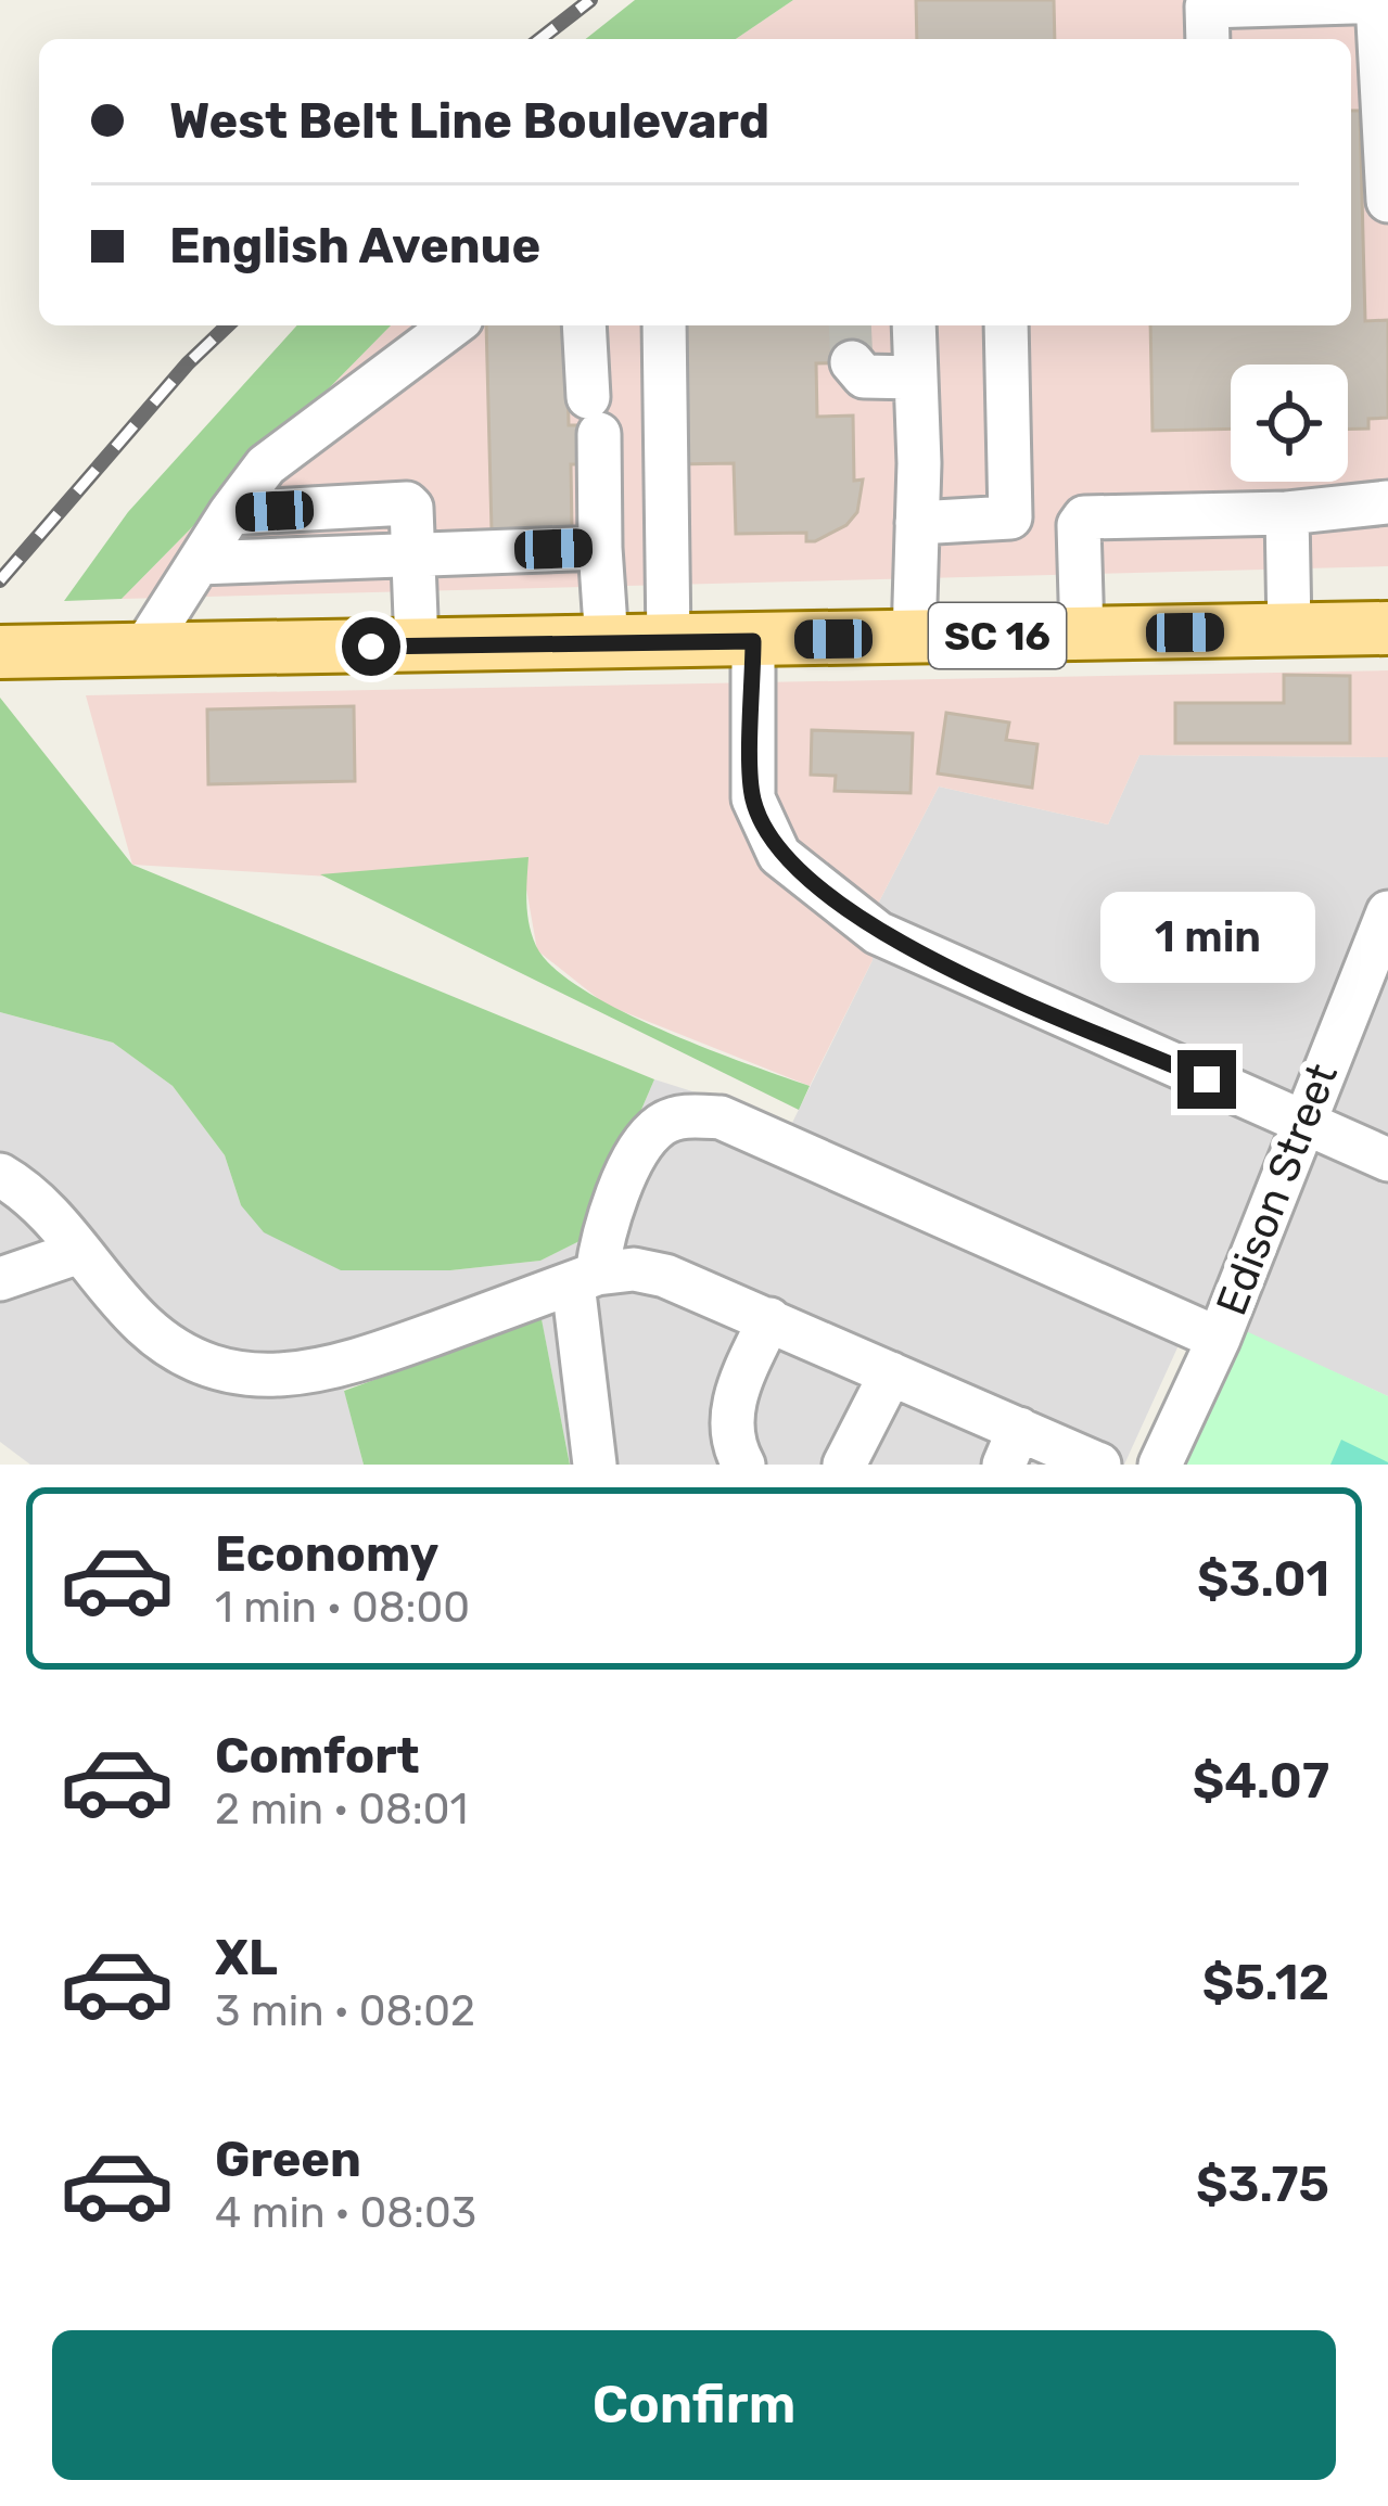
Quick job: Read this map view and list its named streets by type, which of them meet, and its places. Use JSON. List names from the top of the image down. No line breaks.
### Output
{"streets":{"main road":["SC 16"],"street":["Edison Street"]},"page":{"banner":["West Belt Line Boulevard","English Avenue"],"bubble":"1 min","list":[{"name":"Economy","note":"1 min · 08:00","value":"$3.01"},{"name":"Comfort","note":"2 min · 08:01","value":"$4.07"},{"name":"XL","note":"3 min · 08:02","value":"$5.12"},{"name":"Green","note":"4 min · 08:03","value":"$3.75"}],"buttons":"Confirm"}}
